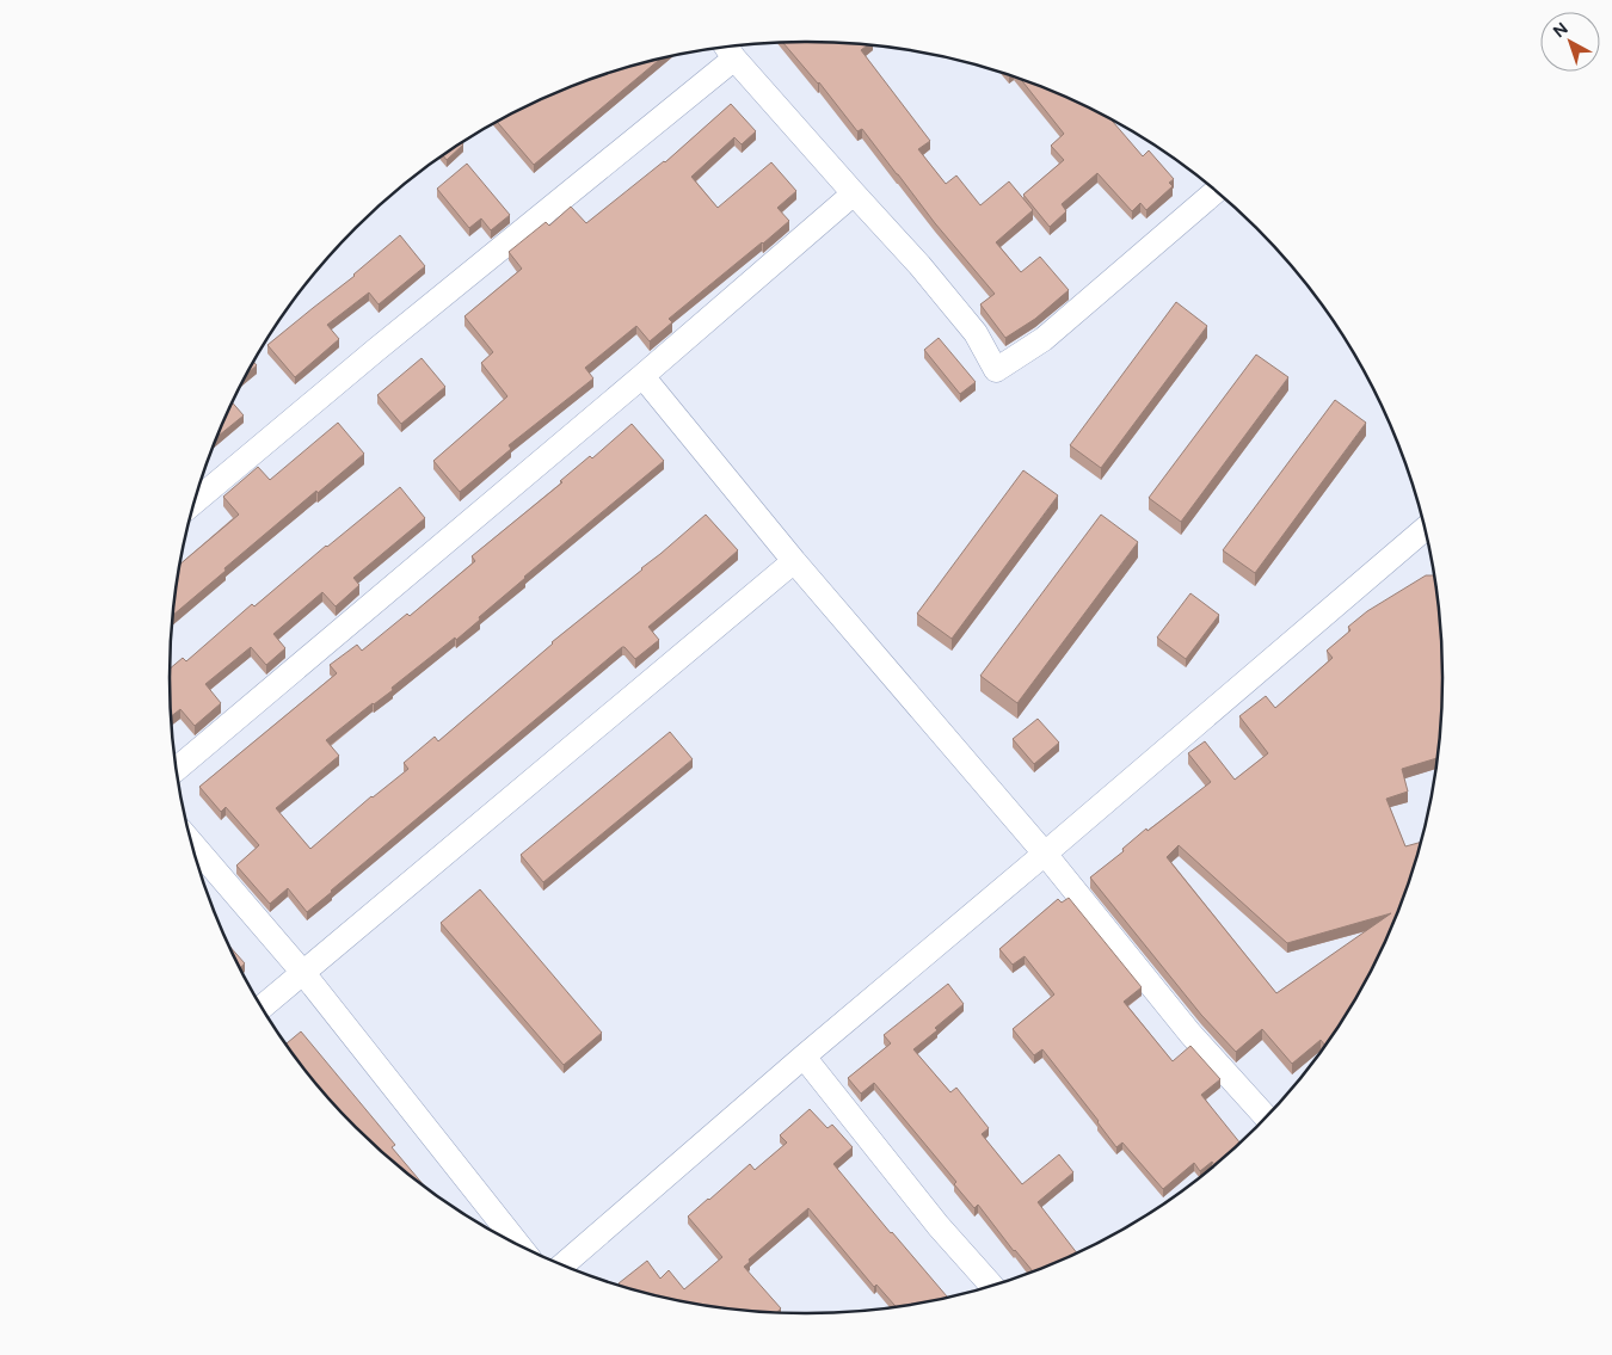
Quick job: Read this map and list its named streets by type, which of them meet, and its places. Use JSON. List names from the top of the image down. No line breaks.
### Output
{"north":"top left"}
